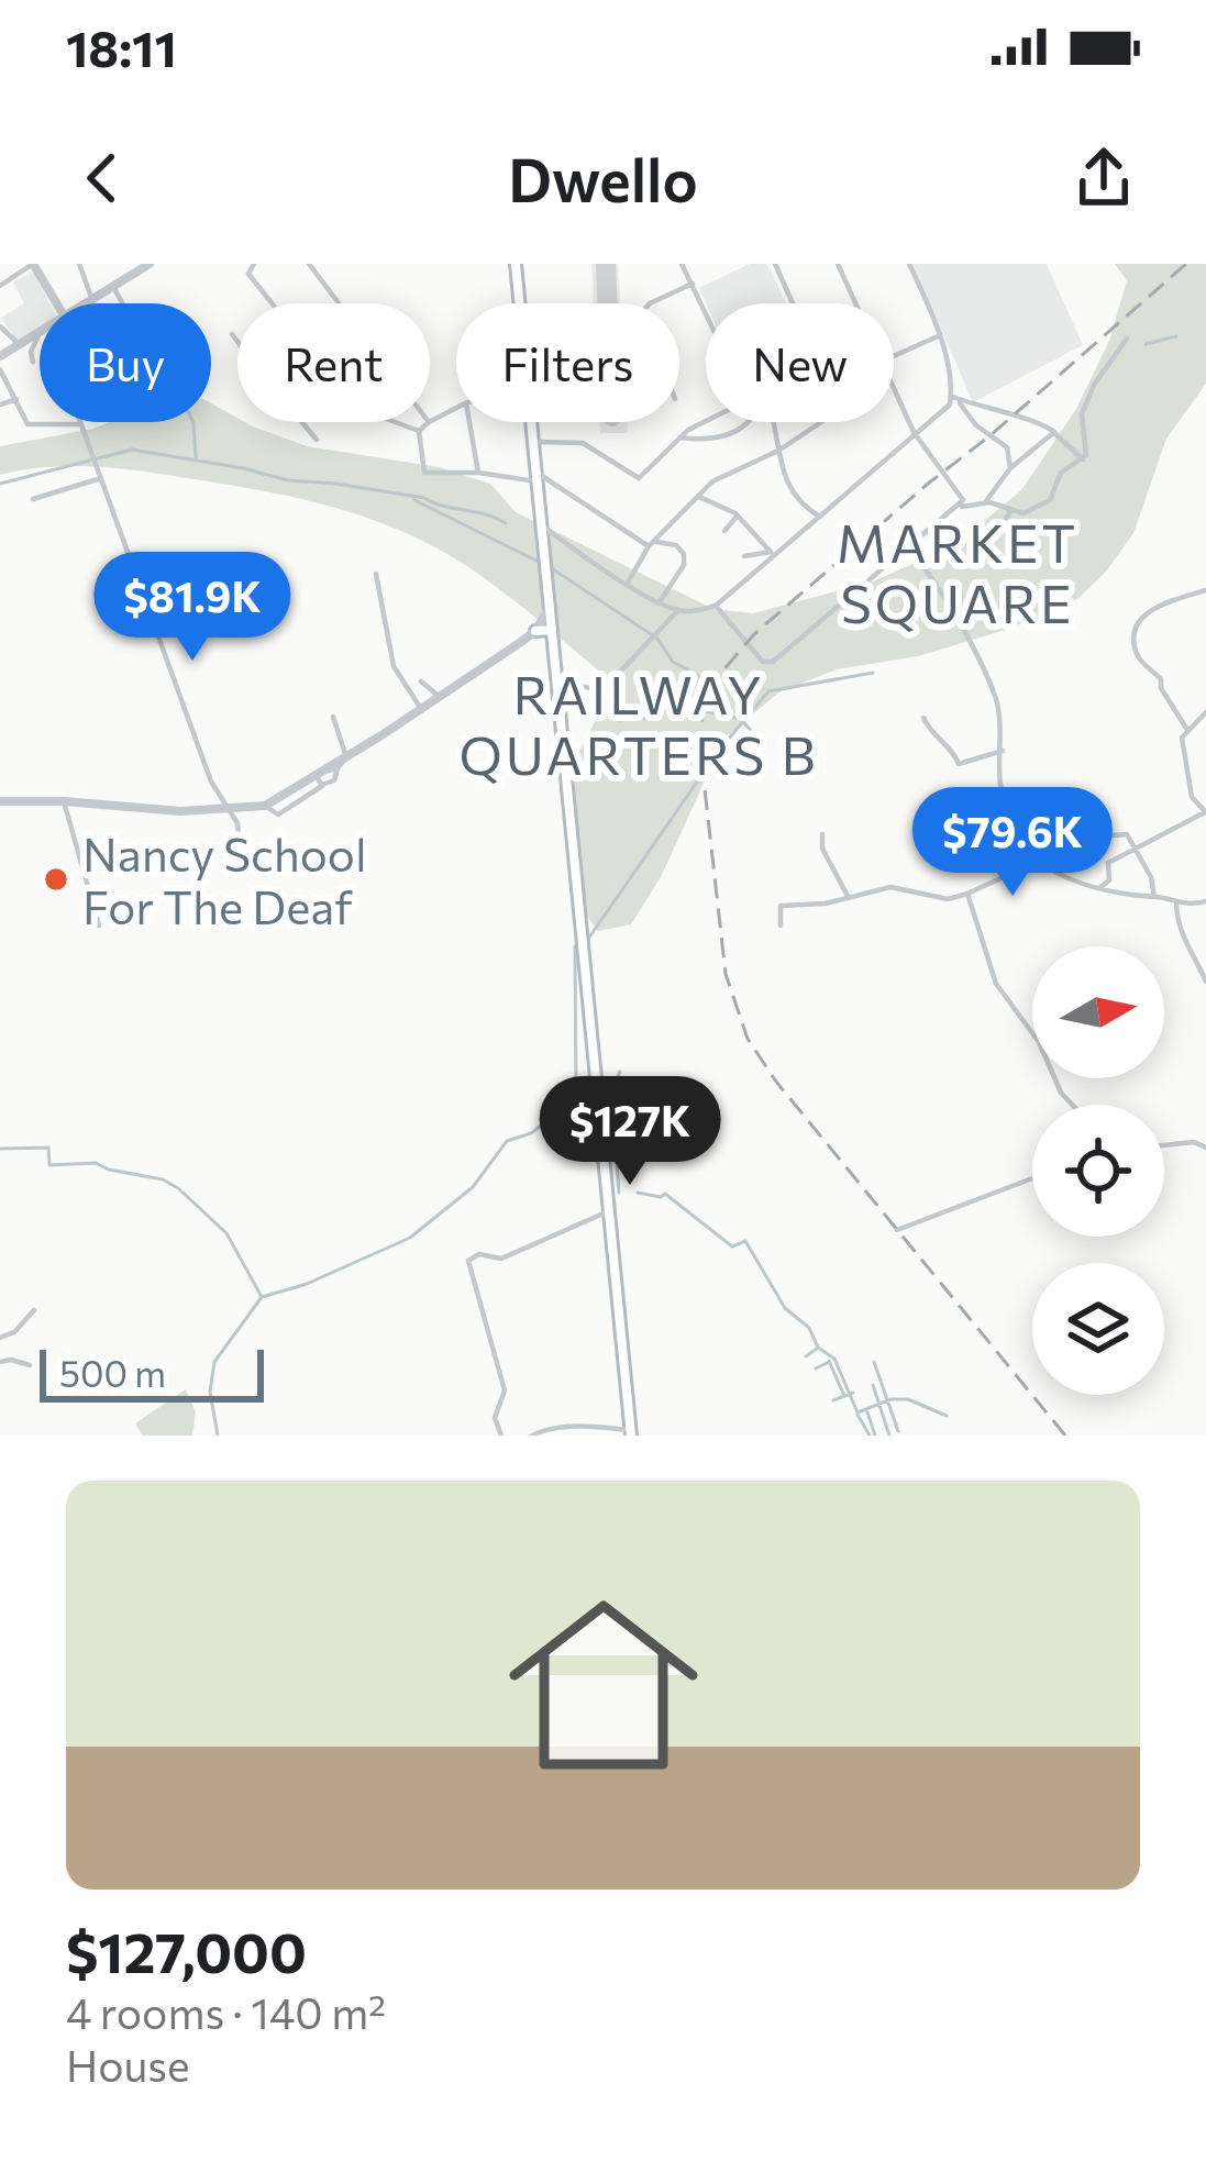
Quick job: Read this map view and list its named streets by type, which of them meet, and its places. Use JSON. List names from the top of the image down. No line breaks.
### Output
{"districts":["MARKET SQUARE","RAILWAY QUARTERS B"],"places":["Nancy School For The Deaf"],"scale_bar":"500 m","north":"right","page":{"status":"18:11","header":"Dwello","chip":["Buy","Rent","Filters","New"],"price":["$81.9K","$79.6K","$127K"],"scale":"500 m","list":[{"name":"$127,000","note":"4 rooms · 140 m² · House"}]}}
